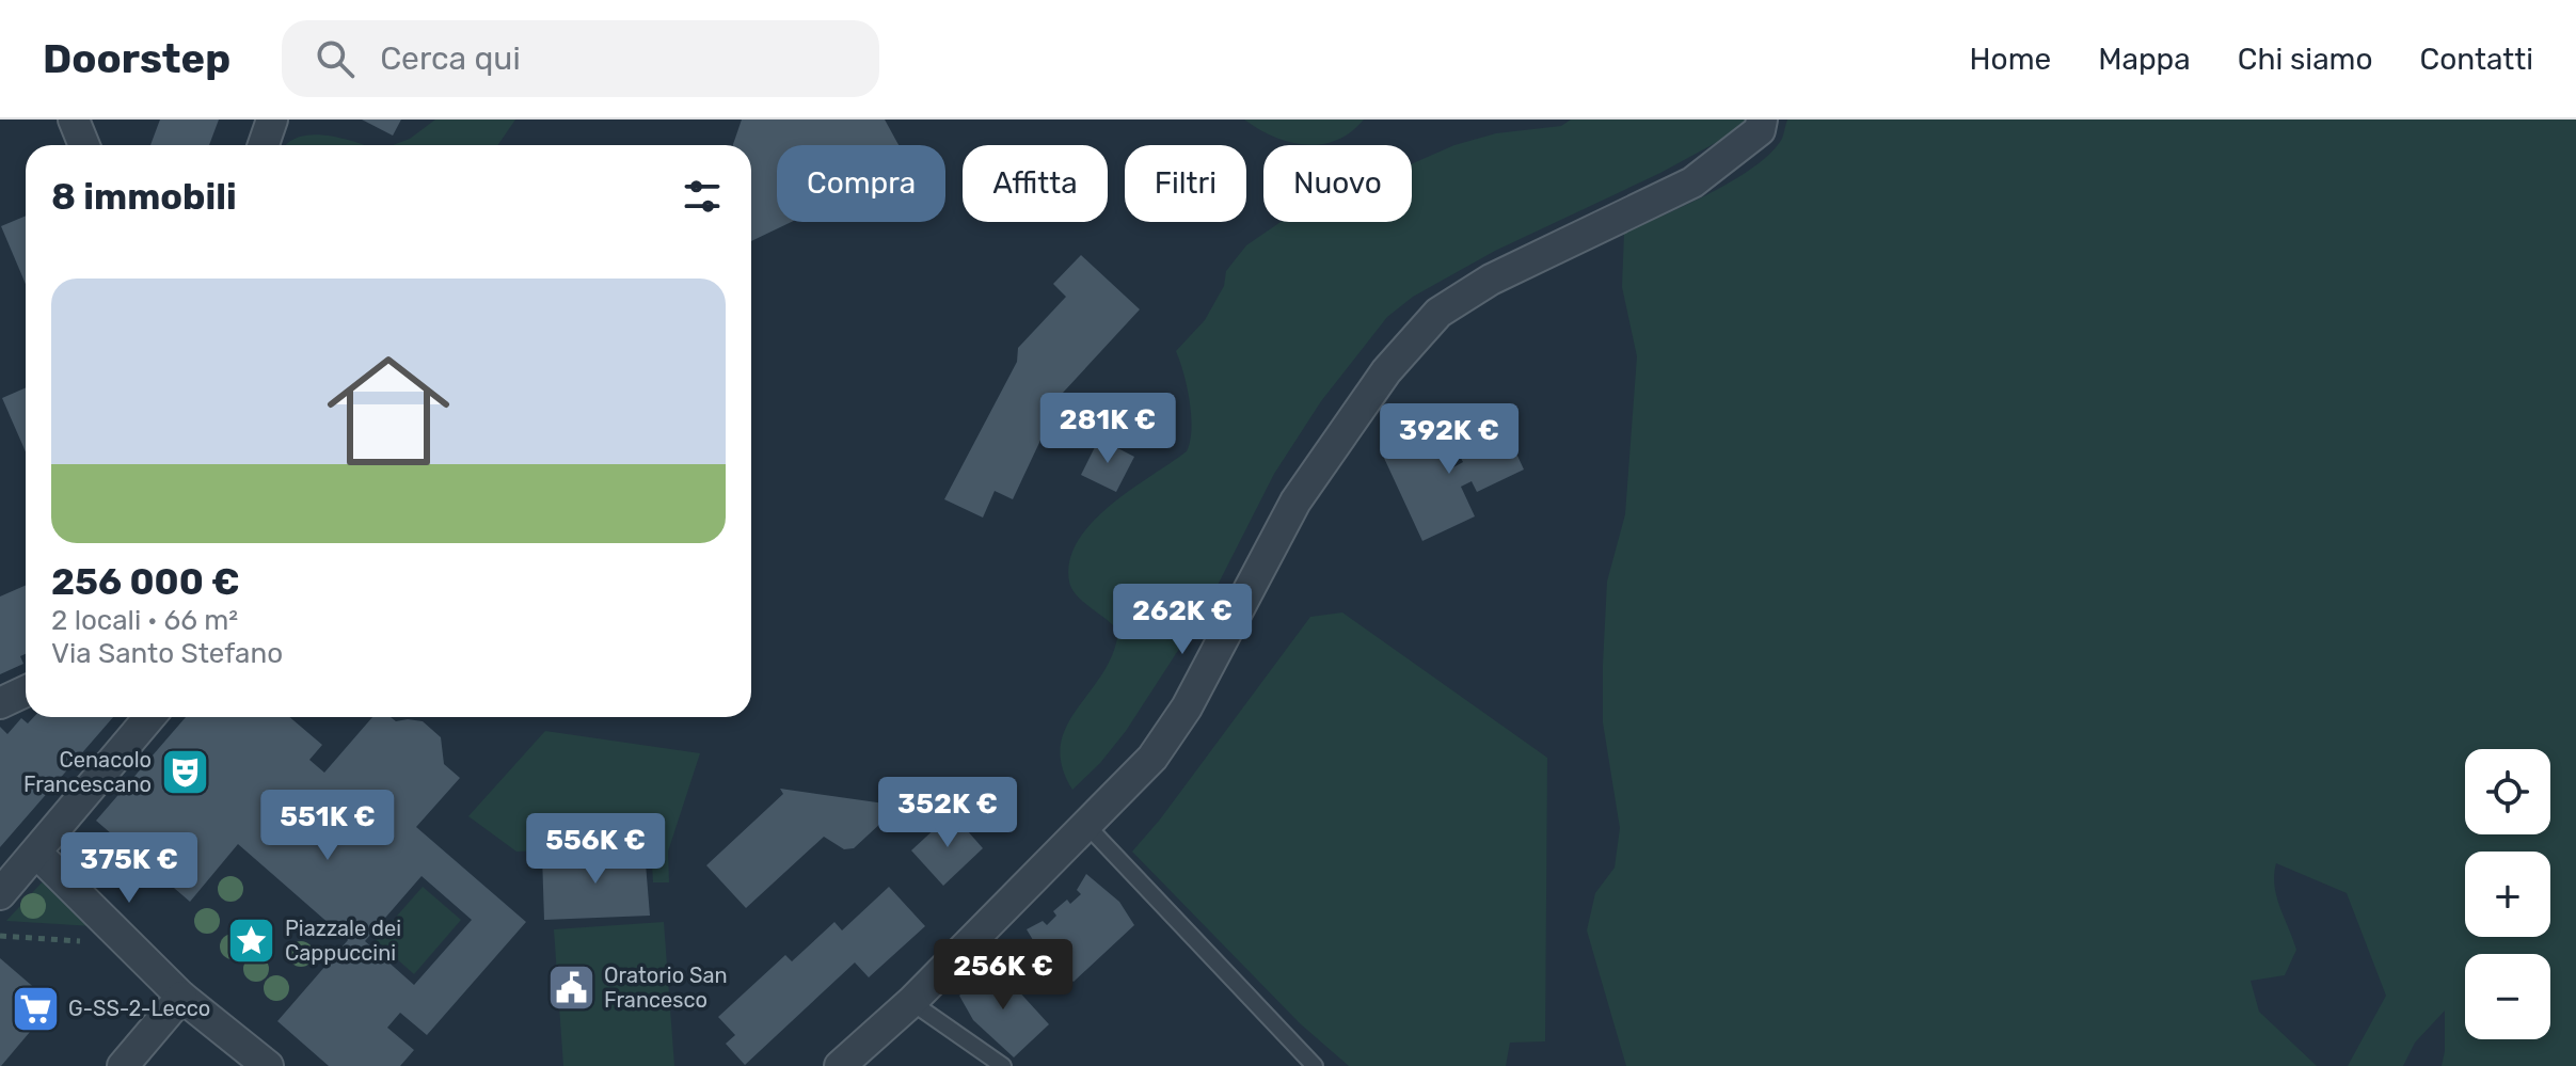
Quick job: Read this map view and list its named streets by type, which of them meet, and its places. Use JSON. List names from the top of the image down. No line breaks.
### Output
{"places":{"theatre":["Cenacolo Francescano"],"place":["Piazzale dei Cappuccini"],"public building":["Oratorio San Francesco"],"supermarket":["G-SS-2-Lecco"]},"page":{"header":"Doorstep","search":"Cerca qui","nav":["Home","Mappa","Chi siamo","Contatti"],"chip":["Compra","Affitta","Filtri","Nuovo"],"heading":"8 immobili","list":[{"name":"256 000 €","note":"2 locali · 66 m² · Via Santo Stefano"}],"price":["281K €","392K €","262K €","352K €","551K €","556K €","375K €","256K €"],"map_buttons":["+","−"]}}
